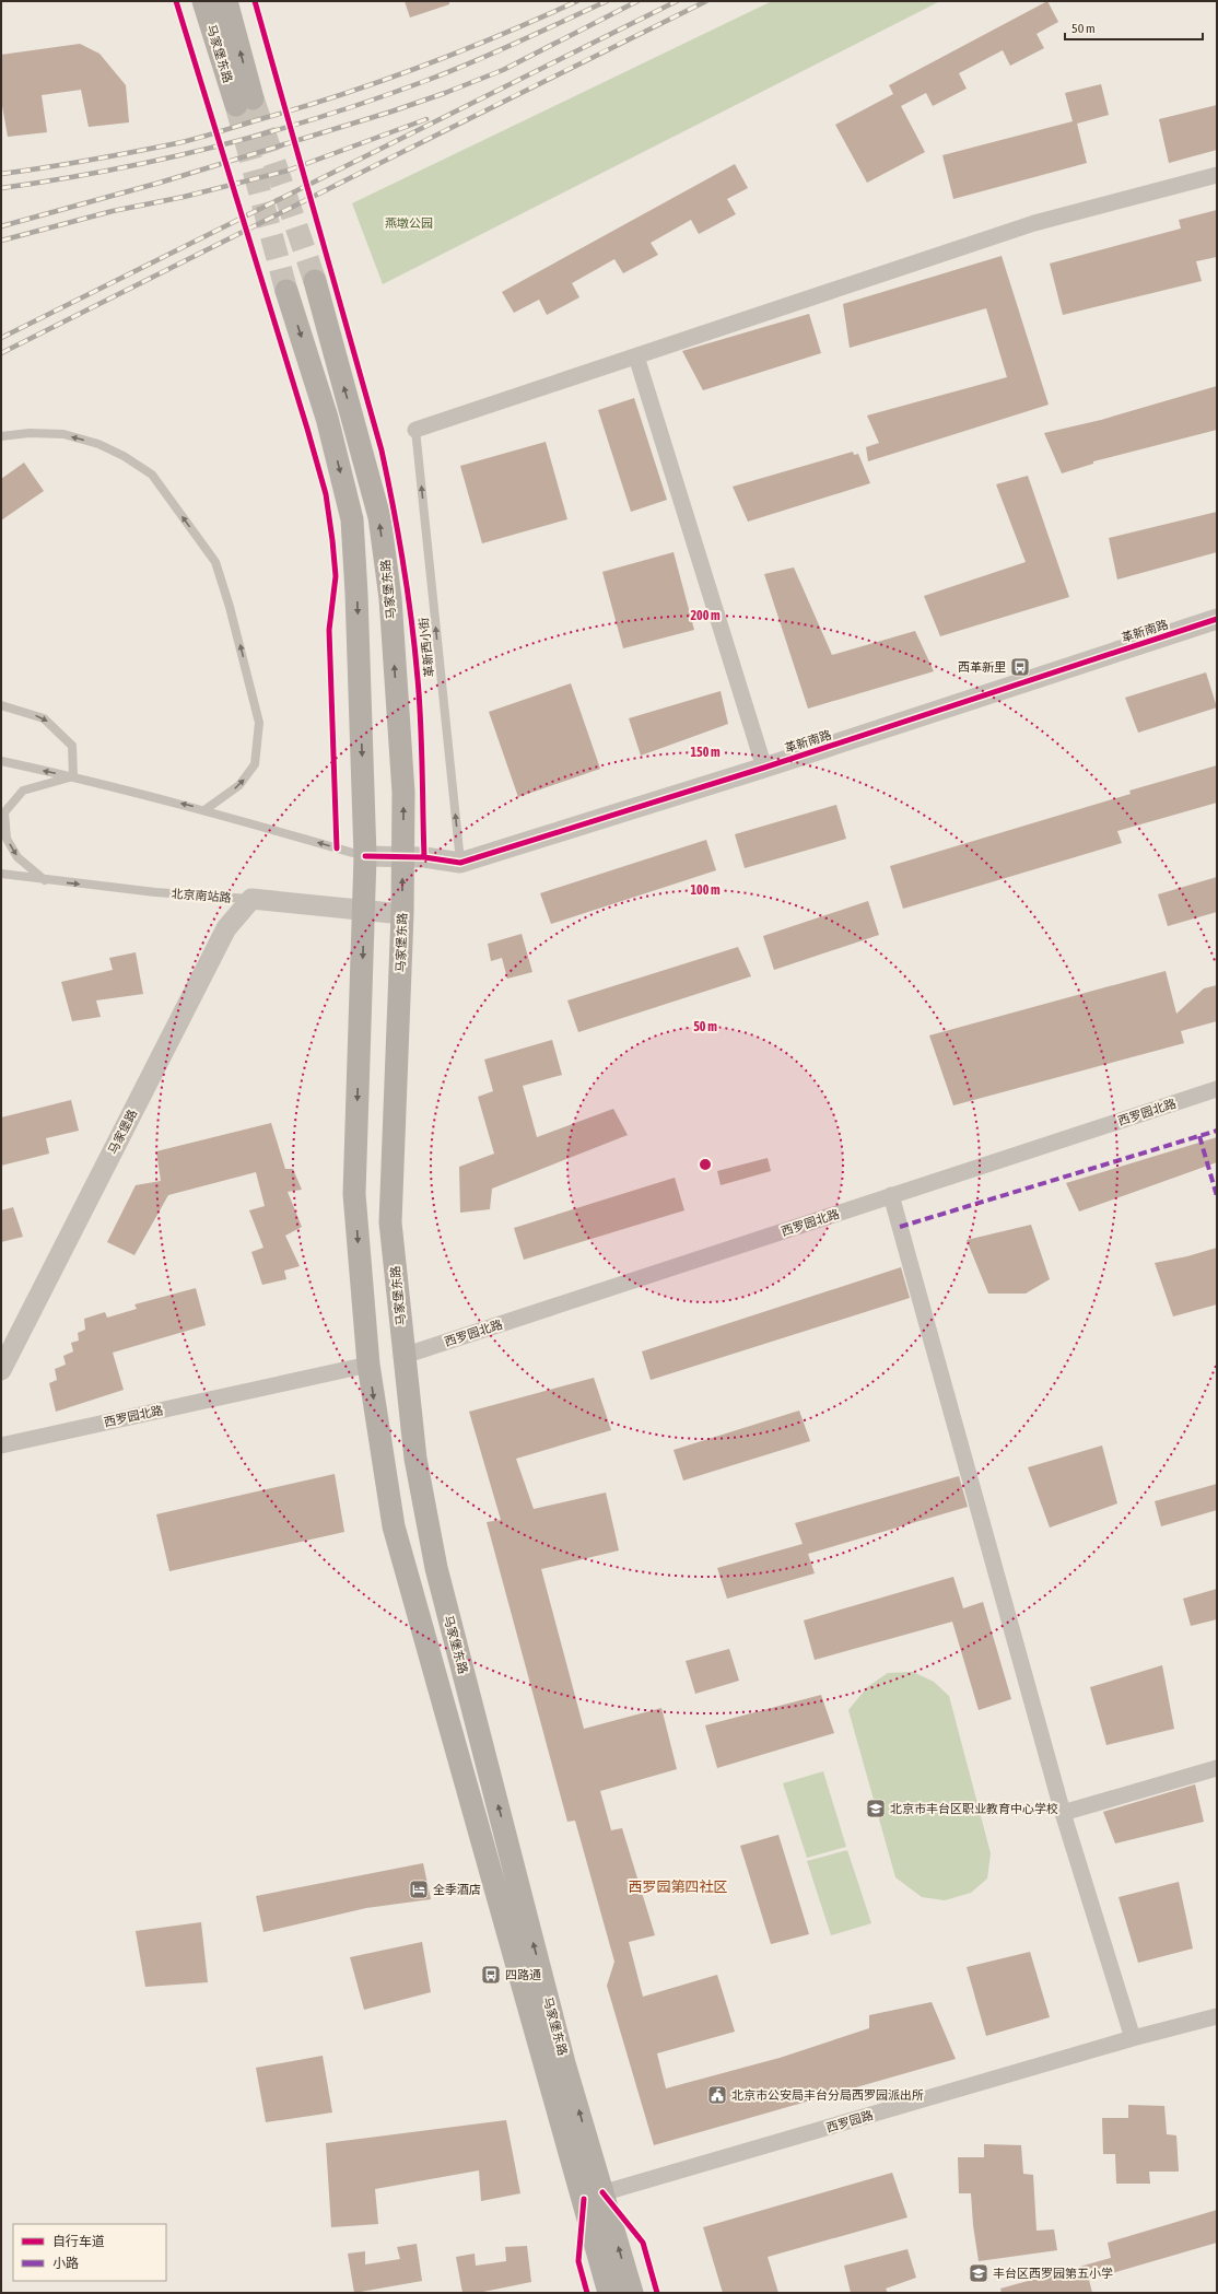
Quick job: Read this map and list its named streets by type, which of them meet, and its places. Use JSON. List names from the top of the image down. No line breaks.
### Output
{"streets":{"main road":["马家堡东路"],"street":["革新南路","北京南站路","西罗园北路","马家堡路","西罗园路"],"lane":["革新西小街"]},"crossings":[["马家堡东路","革新南路"],["马家堡东路","北京南站路"],["马家堡东路","西罗园北路"],["马家堡东路","西罗园路"],["革新南路","革新西小街"],["北京南站路","马家堡路"]],"one_way":["革新西小街","北京南站路"],"districts":["西罗园第四社区"],"parks":["燕墩公园"],"places":{"bus stop":["西革新里","四路通"],"school or university":["北京市丰台区职业教育中心学校","丰台区西罗园第五小学"],"hotel":["全季酒店"],"public building":["北京市公安局丰台分局西罗园派出所"]},"legend":["自行车道","小路"],"scale_bar":"50 m","rings":["200 m","150 m","100 m","50 m"]}
